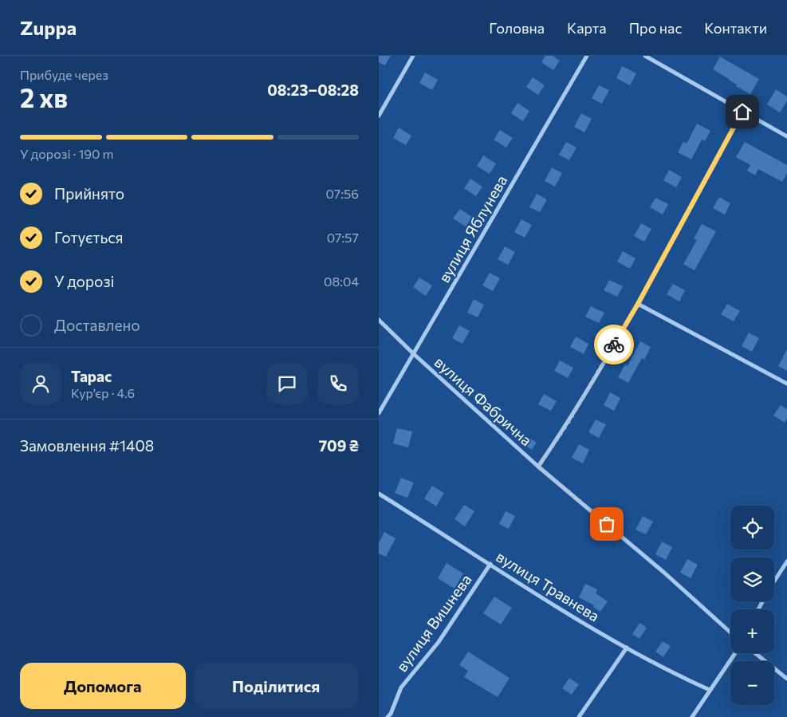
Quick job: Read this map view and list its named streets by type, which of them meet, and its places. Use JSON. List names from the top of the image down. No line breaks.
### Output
{"streets":{"street":["вулиця Яблунева","вулиця Фабрична","вулиця Травнева","вулиця Вишнева"]},"crossings":[["вулиця Яблунева","вулиця Фабрична"],["вулиця Травнева","вулиця Вишнева"]],"page":{"header":"Zuppa","nav":["Головна","Карта","Про нас","Контакти"],"heading":["2 хв","Прибуде через","08:23–08:28"],"panel":["Тарас","Кур’єр · 4.6","Замовлення #1408","709 ₴"],"bar":"У дорозі · 190 m","list":[["Прийнято","07:56"],["Готується","07:57"],["У дорозі","08:04"],"Доставлено"],"map_buttons":["+","−"],"buttons":["Допомога","Поділитися"]}}
